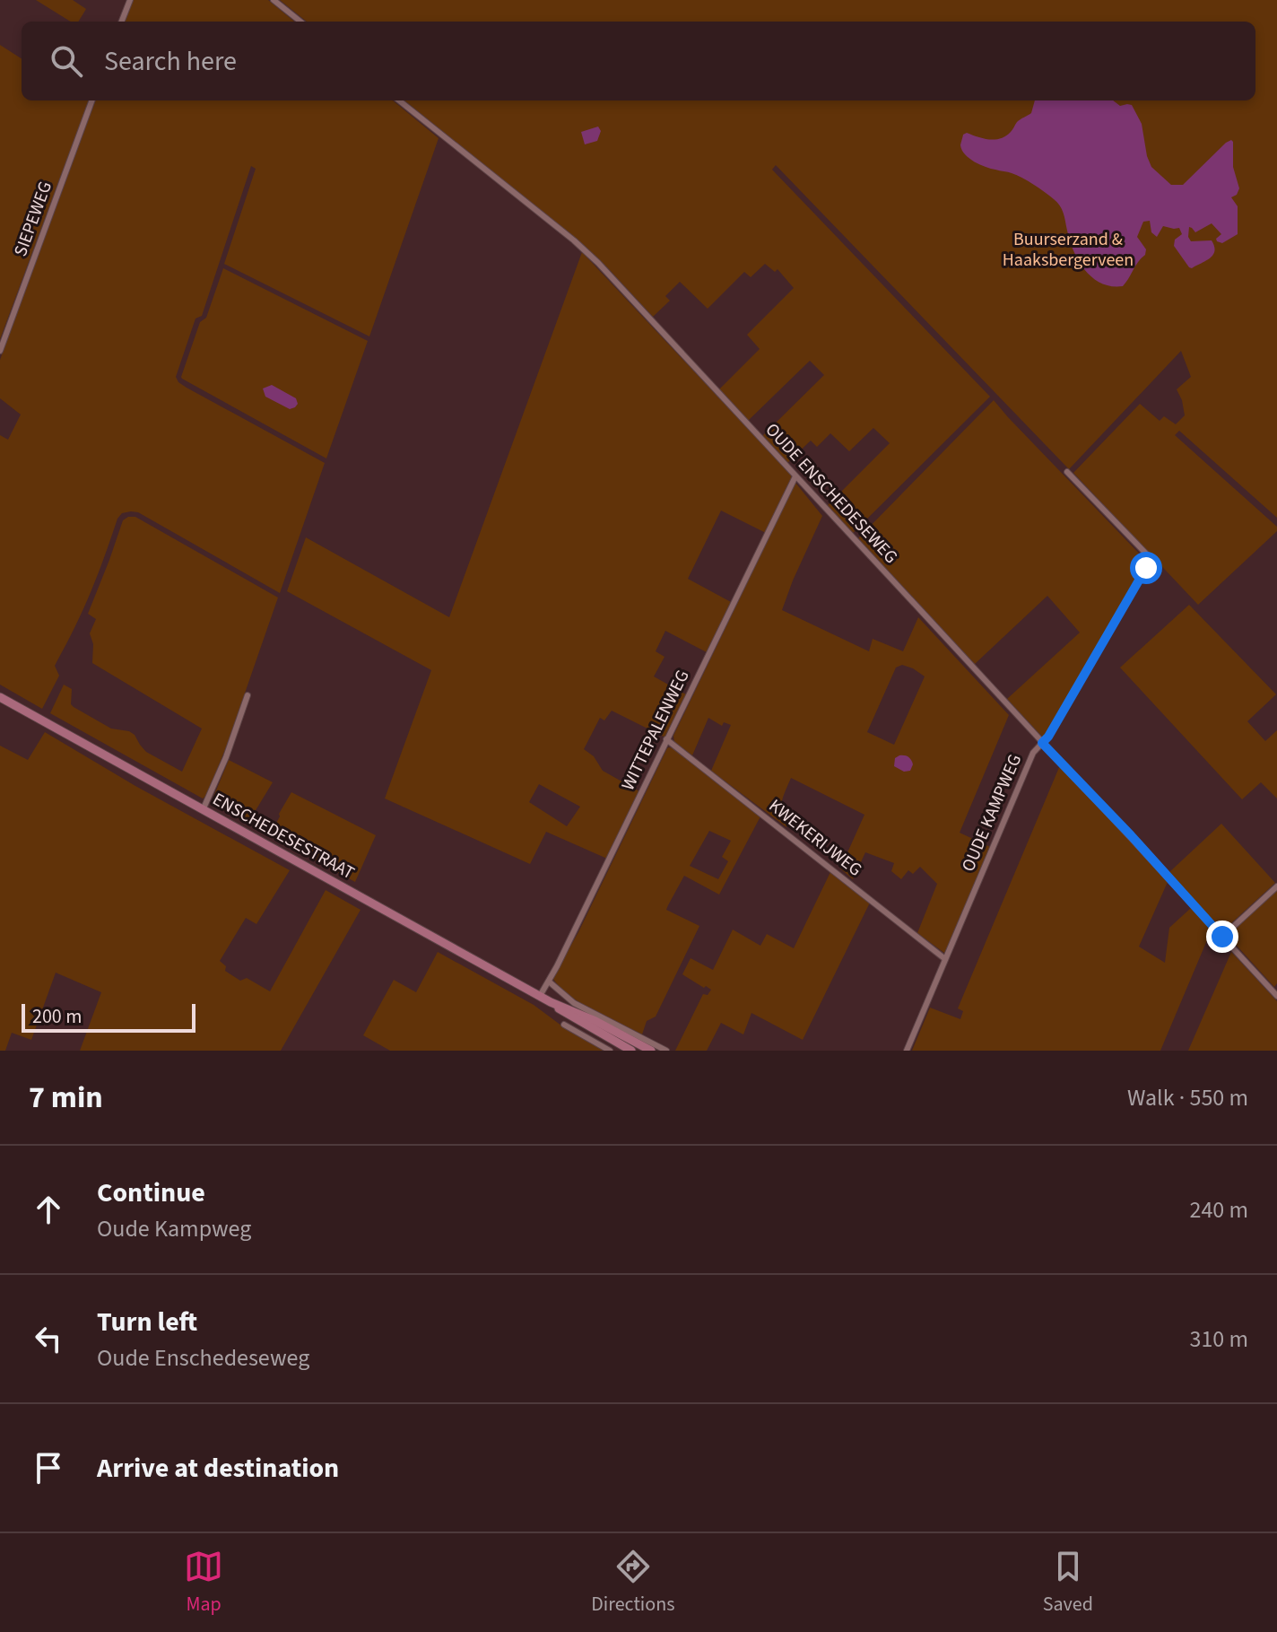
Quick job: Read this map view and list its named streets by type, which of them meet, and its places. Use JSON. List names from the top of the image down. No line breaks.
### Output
{"streets":{"street":["SIEPEWEG","OUDE ENSCHEDESEWEG","WITTEPALENWEG","OUDE KAMPWEG","ENSCHEDESESTRAAT","KWEKERIJWEG"]},"crossings":[["OUDE ENSCHEDESEWEG","WITTEPALENWEG"],["OUDE ENSCHEDESEWEG","OUDE KAMPWEG"],["WITTEPALENWEG","ENSCHEDESESTRAAT"],["WITTEPALENWEG","KWEKERIJWEG"],["OUDE KAMPWEG","KWEKERIJWEG"]],"parks":["Buurserzand & Haaksbergerveen"],"scale_bar":"200 m","page":{"search":"Search here","scale":"200 m","heading":["7 min","Walk · 550 m"],"list":[["Continue","Oude Kampweg","240 m"],["Turn left","Oude Enschedeseweg","310 m"],"Arrive at destination"],"nav":["Map","Directions","Saved"]}}
